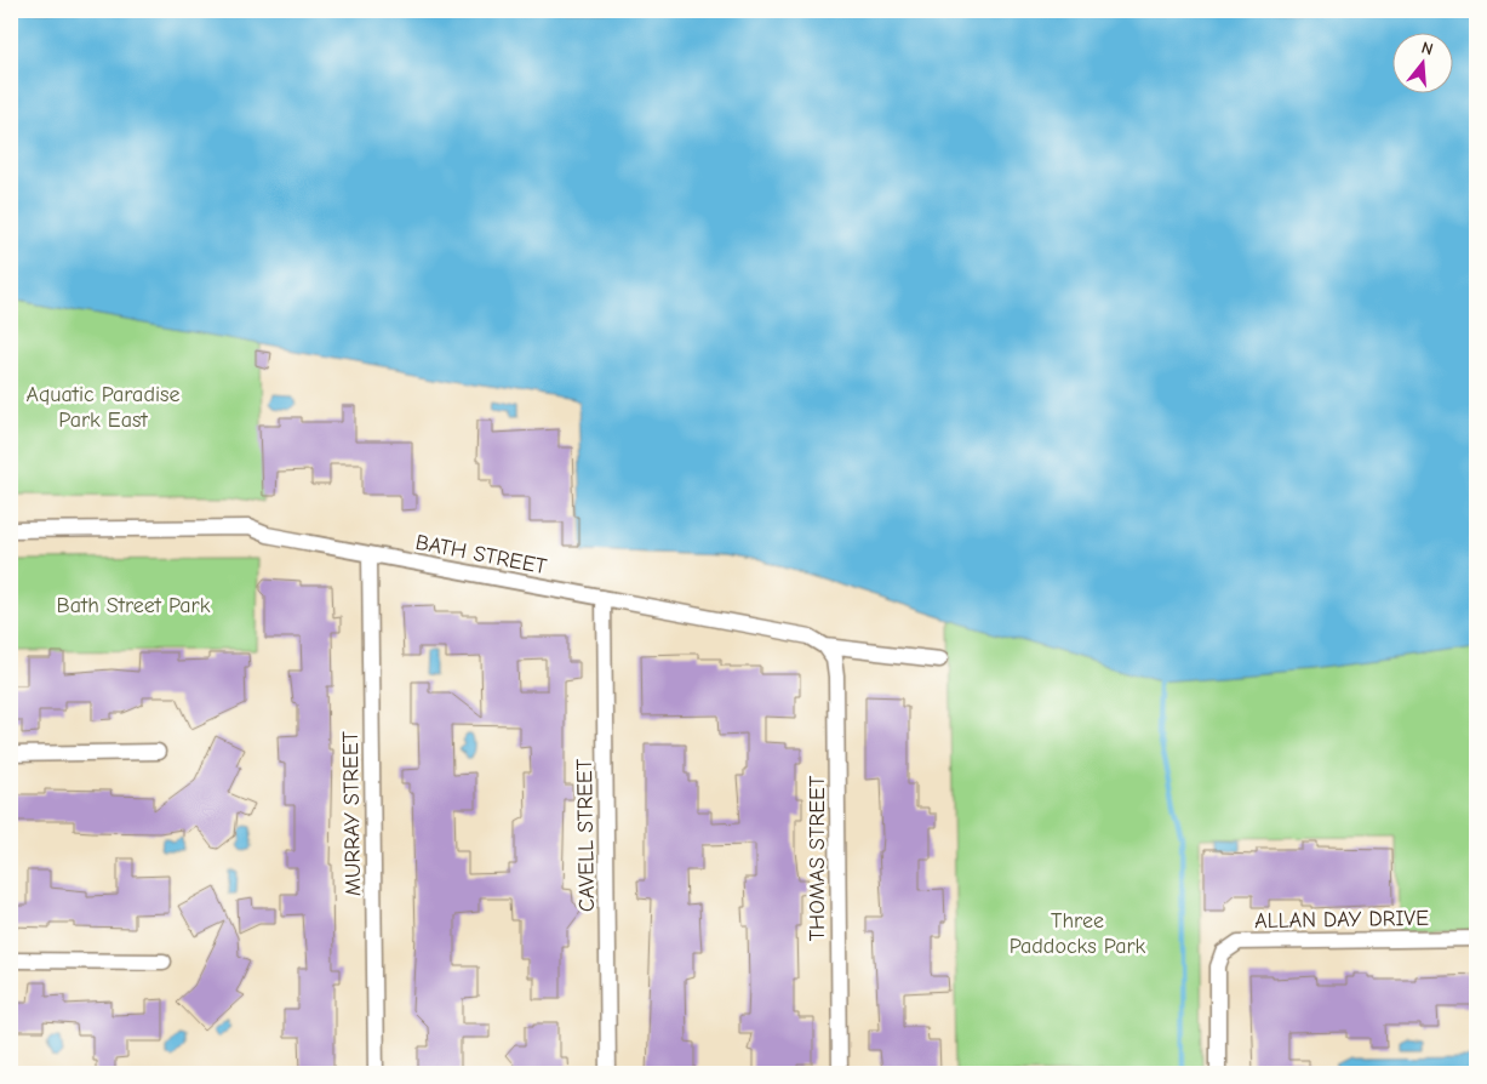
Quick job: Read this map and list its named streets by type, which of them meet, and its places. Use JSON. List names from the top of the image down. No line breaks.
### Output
{"streets":{"street":["BATH STREET","MURRAY STREET","CAVELL STREET","THOMAS STREET","ALLAN DAY DRIVE"]},"crossings":[["BATH STREET","MURRAY STREET"],["BATH STREET","CAVELL STREET"],["BATH STREET","THOMAS STREET"]],"parks":["Aquatic Paradise Park East","Bath Street Park","Three Paddocks Park"],"north":"top"}
